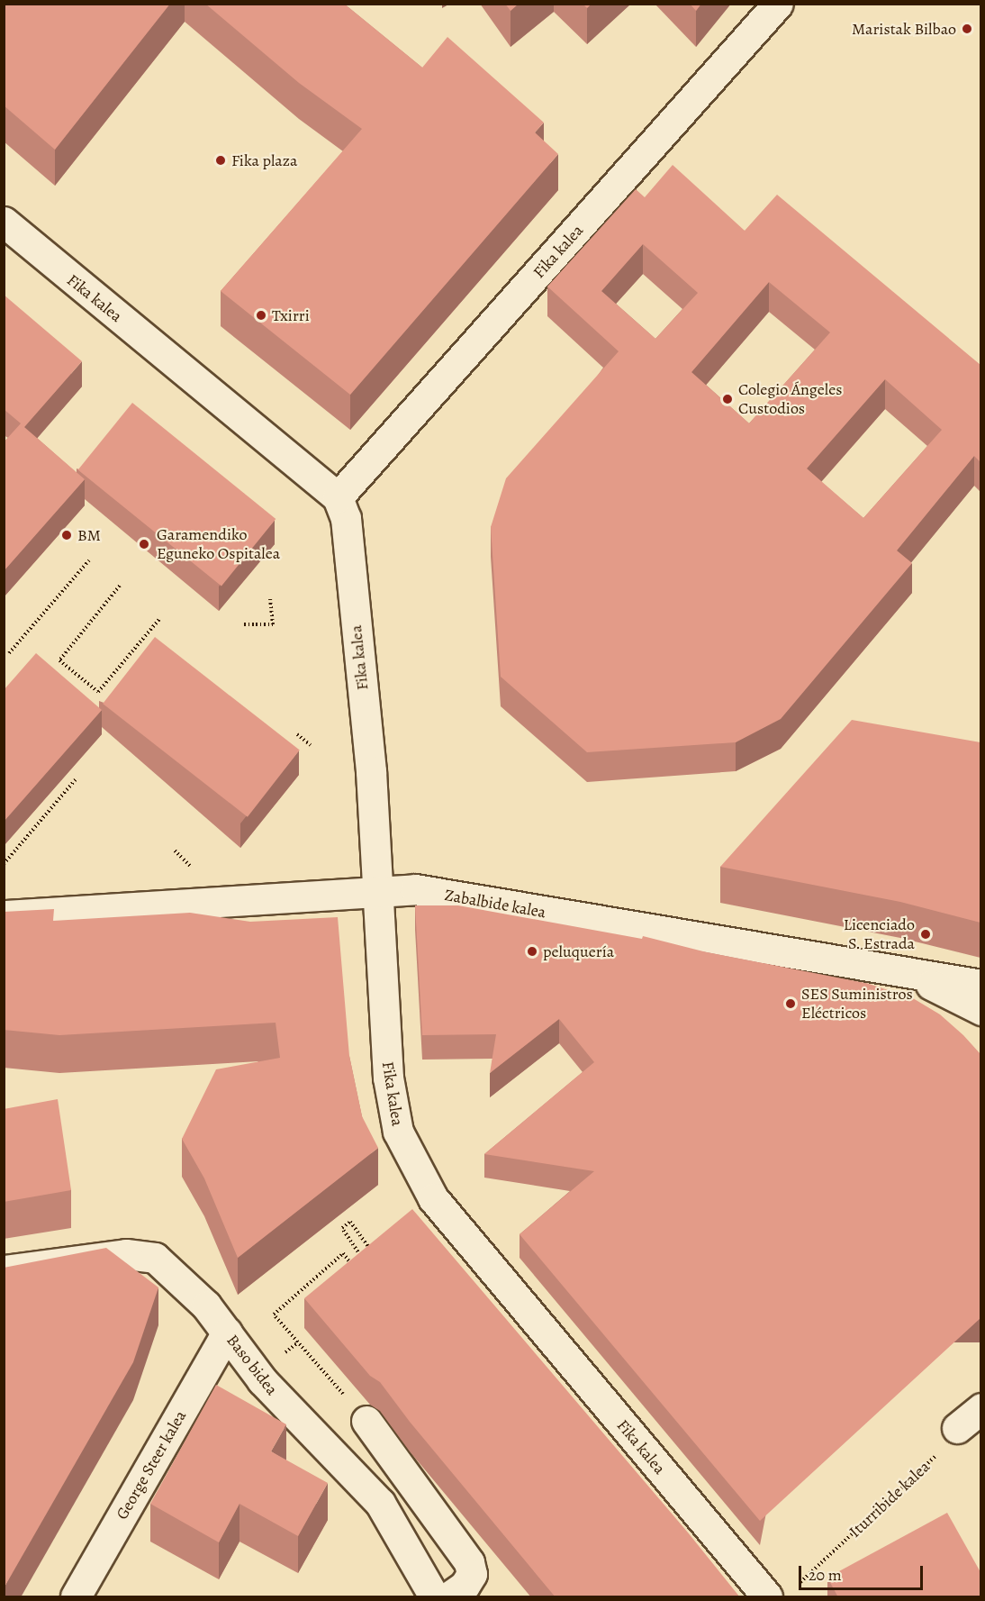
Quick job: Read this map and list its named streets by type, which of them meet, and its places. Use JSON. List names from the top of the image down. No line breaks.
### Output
{"streets":{"street":["Fika kalea","Zabalbide kalea","Baso bidea","George Steer kalea"],"path":["Iturribide kalea"]},"crossings":[["Fika kalea","Zabalbide kalea"],["Baso bidea","George Steer kalea"]],"places":["Maristak Bilbao","Fika plaza","Txirri","Colegio Ángeles Custodios","BM","Garamendiko Eguneko Ospitalea","Licenciado S. Estrada","peluquería","SES Suministros Eléctricos"],"scale_bar":"20 m"}
